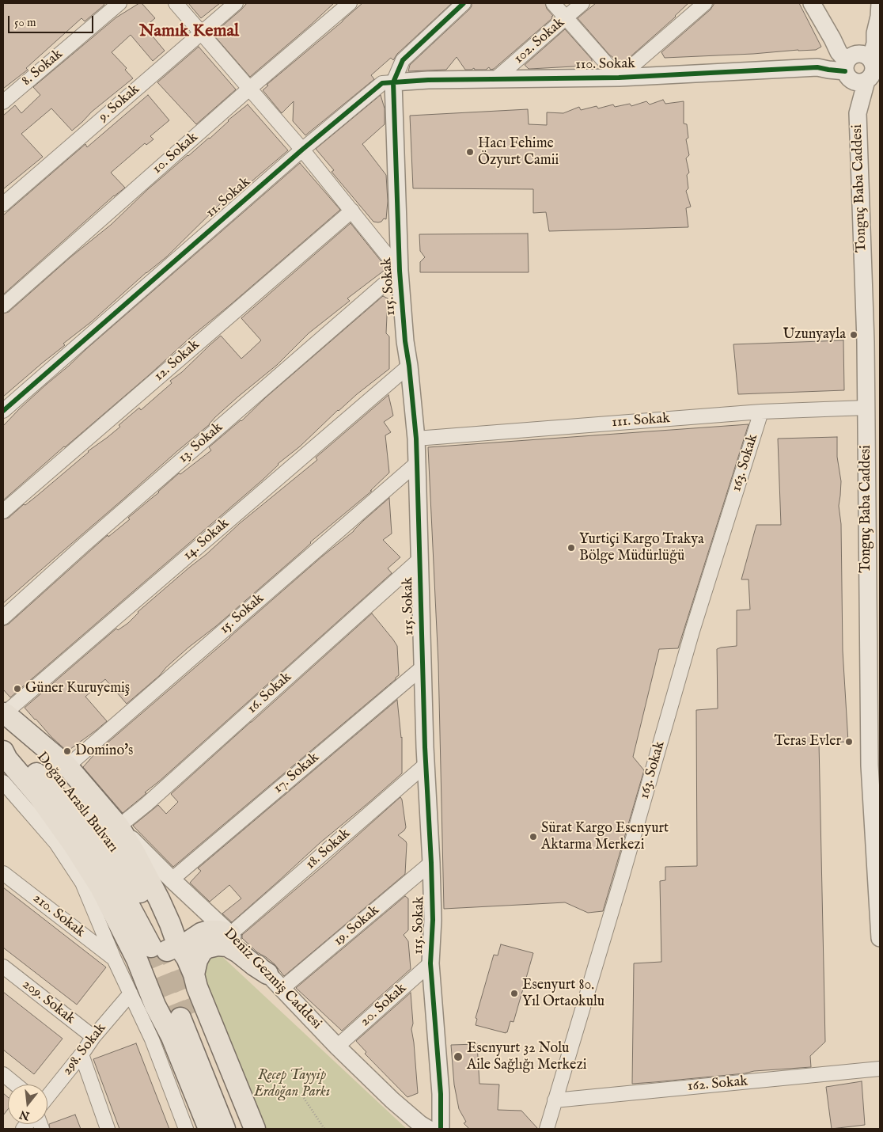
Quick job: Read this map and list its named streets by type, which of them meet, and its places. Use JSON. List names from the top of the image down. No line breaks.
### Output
{"streets":{"main road":["Doğan Araslı Bulvarı"],"street":["102. Sokak","110. Sokak","8. Sokak","9. Sokak","10. Sokak","Tonguç Baba Caddesi","11. Sokak","115. Sokak","12. Sokak","111. Sokak","13. Sokak","163. Sokak","14. Sokak","15. Sokak","16. Sokak","17. Sokak","18. Sokak","210. Sokak","19. Sokak","Deniz Gezmiş Caddesi","209. Sokak","20. Sokak","298. Sokak","162. Sokak"]},"crossings":[["102. Sokak","110. Sokak"],["110. Sokak","Tonguç Baba Caddesi"],["110. Sokak","11. Sokak"],["110. Sokak","115. Sokak"],["Tonguç Baba Caddesi","111. Sokak"],["11. Sokak","115. Sokak"],["115. Sokak","111. Sokak"],["115. Sokak","13. Sokak"],["115. Sokak","14. Sokak"],["115. Sokak","15. Sokak"],["115. Sokak","16. Sokak"],["115. Sokak","17. Sokak"],["115. Sokak","18. Sokak"],["115. Sokak","19. Sokak"],["115. Sokak","20. Sokak"],["111. Sokak","163. Sokak"],["163. Sokak","162. Sokak"],["14. Sokak","Doğan Araslı Bulvarı"],["16. Sokak","Deniz Gezmiş Caddesi"],["17. Sokak","Deniz Gezmiş Caddesi"],["18. Sokak","Deniz Gezmiş Caddesi"],["19. Sokak","Deniz Gezmiş Caddesi"],["Deniz Gezmiş Caddesi","20. Sokak"],["209. Sokak","298. Sokak"]],"districts":["Namık Kemal"],"parks":["Recep Tayyip Erdoğan Parkı"],"places":["Hacı Fehime Özyurt Camii","Uzunyayla","Yurtiçi Kargo Trakya Bölge Müdürlüğü","Güner Kuruyemiş","Teras Evler","Domino's","Sürat Kargo Esenyurt Aktarma Merkezi","Esenyurt 80. Yıl Ortaokulu","Esenyurt 32 Nolu Aile Sağlığı Merkezi"],"scale_bar":"50 m","north":"bottom"}
